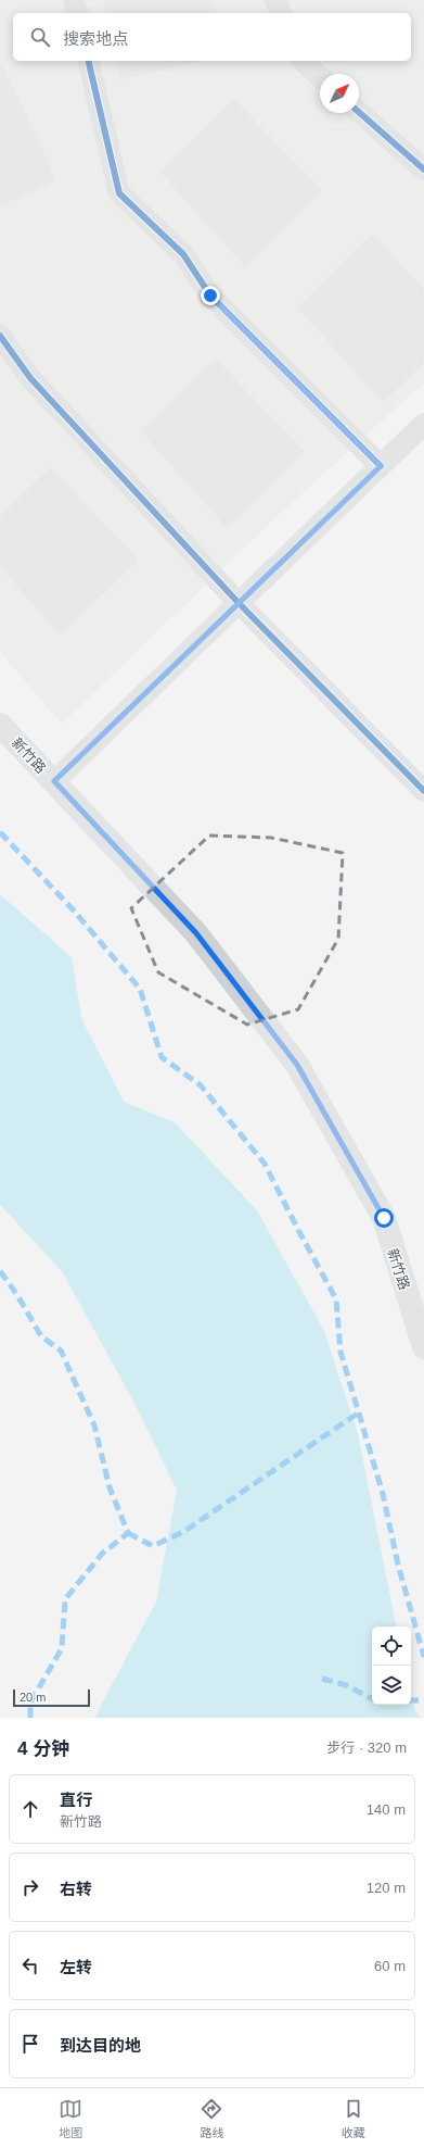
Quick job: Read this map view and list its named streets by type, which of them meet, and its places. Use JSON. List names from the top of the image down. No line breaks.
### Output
{"streets":{"main road":["新竹路"]},"scale_bar":"20 m","north":"top right","page":{"search":"搜索地点","scale":"20 m","heading":["4 分钟","步行 · 320 m"],"list":[["直行","新竹路","140 m"],["右转","120 m"],["左转","60 m"],"到达目的地"],"nav":["地图","路线","收藏"]}}
